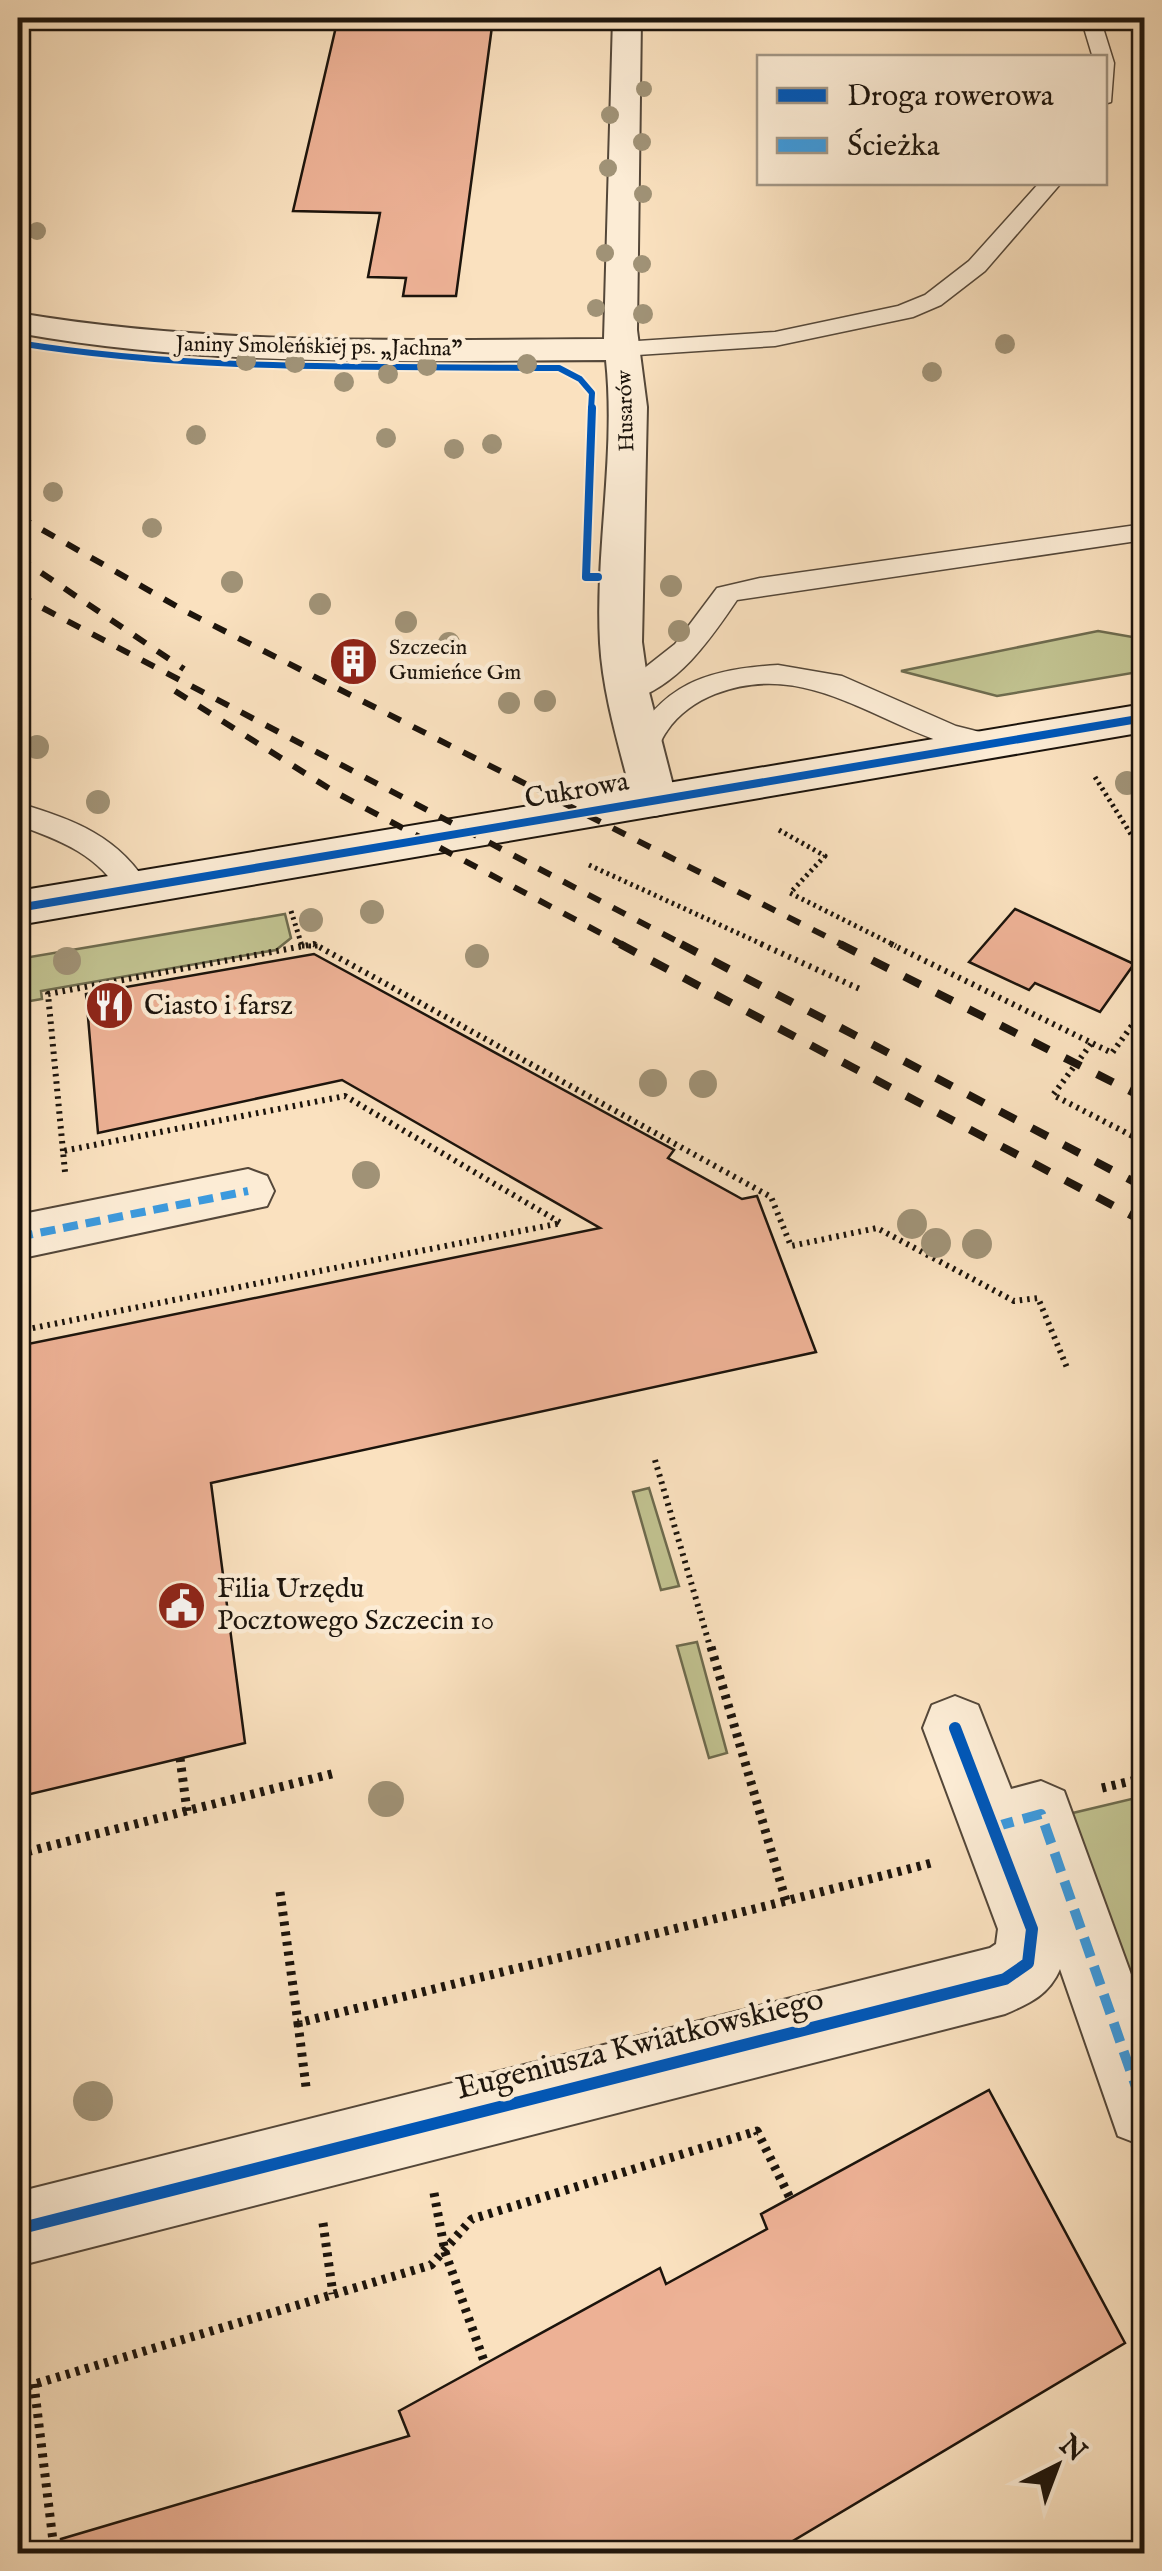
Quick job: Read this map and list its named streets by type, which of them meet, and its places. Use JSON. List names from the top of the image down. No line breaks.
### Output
{"streets":{"street":["Janiny Smoleńskiej ps. „Jachna”","Husarów","Cukrowa","Eugeniusza Kwiatkowskiego"]},"crossings":[["Janiny Smoleńskiej ps. „Jachna”","Husarów"],["Husarów","Cukrowa"]],"places":{"building":["Szczecin Gumieńce Gm"],"restaurant":["Ciasto i farsz"],"public building":["Filia Urzędu Pocztowego Szczecin 10"]},"legend":["Droga rowerowa","Ścieżka"],"north":"top right"}
